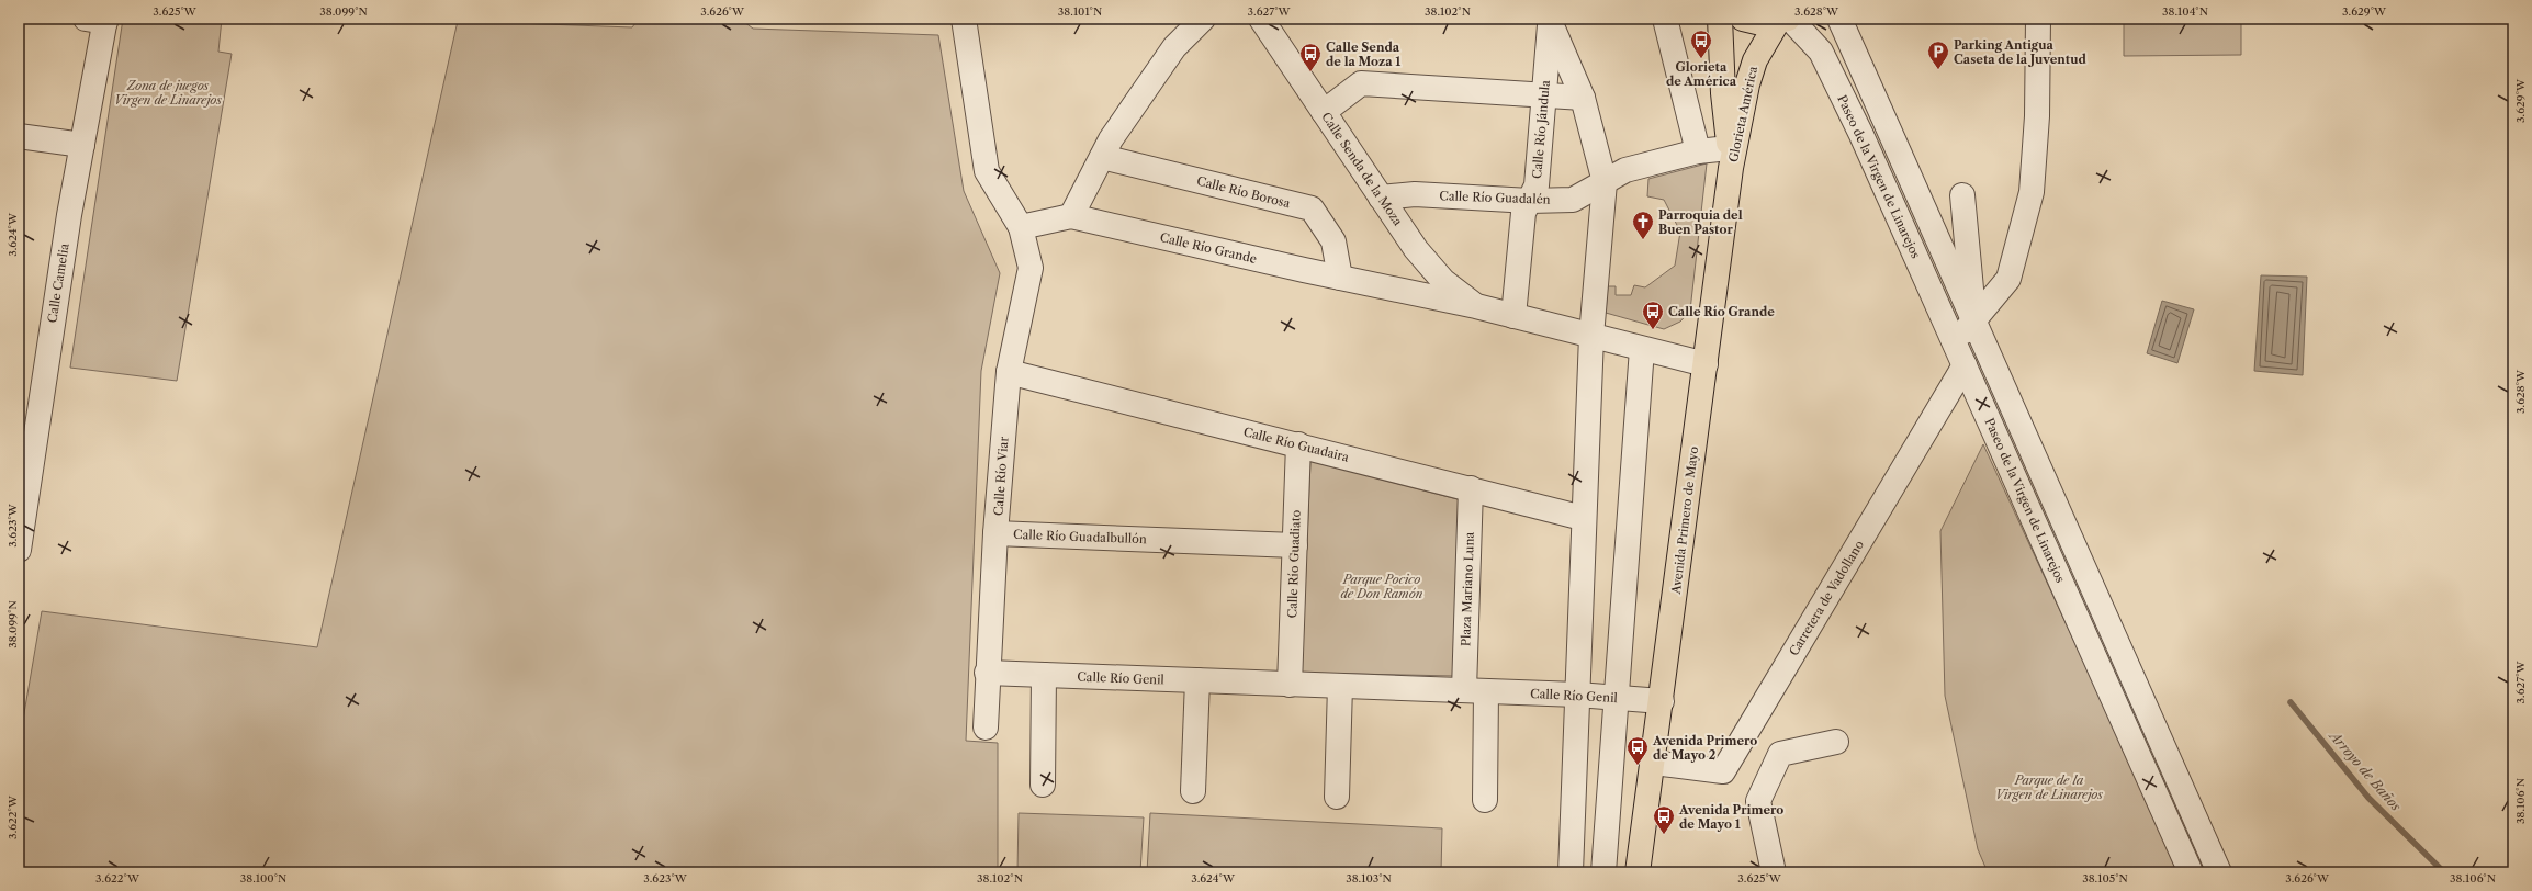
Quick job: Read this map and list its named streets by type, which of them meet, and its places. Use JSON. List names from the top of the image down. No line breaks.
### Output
{"streets":{"main road":["Glorieta América","Avenida Primero de Mayo"],"street":["Calle Río Jándula","Calle Senda de la Moza","Paseo de la Virgen de Linarejos","Calle Río Borosa","Calle Río Guadalén","Calle Río Grande","Calle Camelia","Calle Río Guadaira","Calle Río Viar","Calle Río Guadalbullón","Calle Río Guadiato","Plaza Mariano Luna","Carretera de Vadollano","Calle Río Genil"]},"crossings":[["Glorieta América","Paseo de la Virgen de Linarejos"],["Glorieta América","Calle Río Guadalén"],["Glorieta América","Avenida Primero de Mayo"],["Calle Río Jándula","Calle Río Guadalén"],["Calle Río Jándula","Calle Río Grande"],["Calle Senda de la Moza","Calle Río Guadalén"],["Calle Senda de la Moza","Calle Río Grande"],["Paseo de la Virgen de Linarejos","Carretera de Vadollano"],["Calle Río Borosa","Calle Río Grande"],["Calle Río Guadalén","Avenida Primero de Mayo"],["Calle Río Grande","Calle Río Viar"],["Calle Río Grande","Avenida Primero de Mayo"],["Calle Río Guadaira","Calle Río Viar"],["Calle Río Guadaira","Calle Río Guadiato"],["Calle Río Guadaira","Plaza Mariano Luna"],["Calle Río Viar","Calle Río Guadalbullón"],["Calle Río Viar","Calle Río Genil"],["Avenida Primero de Mayo","Carretera de Vadollano"],["Avenida Primero de Mayo","Calle Río Genil"],["Calle Río Guadalbullón","Calle Río Guadiato"],["Calle Río Guadiato","Calle Río Genil"],["Plaza Mariano Luna","Calle Río Genil"]],"water":["Arroyo de Baños"],"parks":["Zona de juegos Virgen de Linarejos","Parque Pocico de Don Ramón","Parque de la Virgen de Linarejos"],"places":{"bus stop":["Glorieta de América","Calle Senda de la Moza 1","Calle Río Grande","Avenida Primero de Mayo 2","Avenida Primero de Mayo 1"],"parking":["Parking Antigua Caseta de la Juventud"],"church":["Parroquia del Buen Pastor"]},"coordinates":["3.625°W","38.099°N","3.626°W","38.101°N","3.627°W","38.102°N","3.628°W","38.104°N","3.629°W","3.624°W","3.623°W","38.106°N","3.622°W","38.100°N","38.103°N","38.105°N"]}
